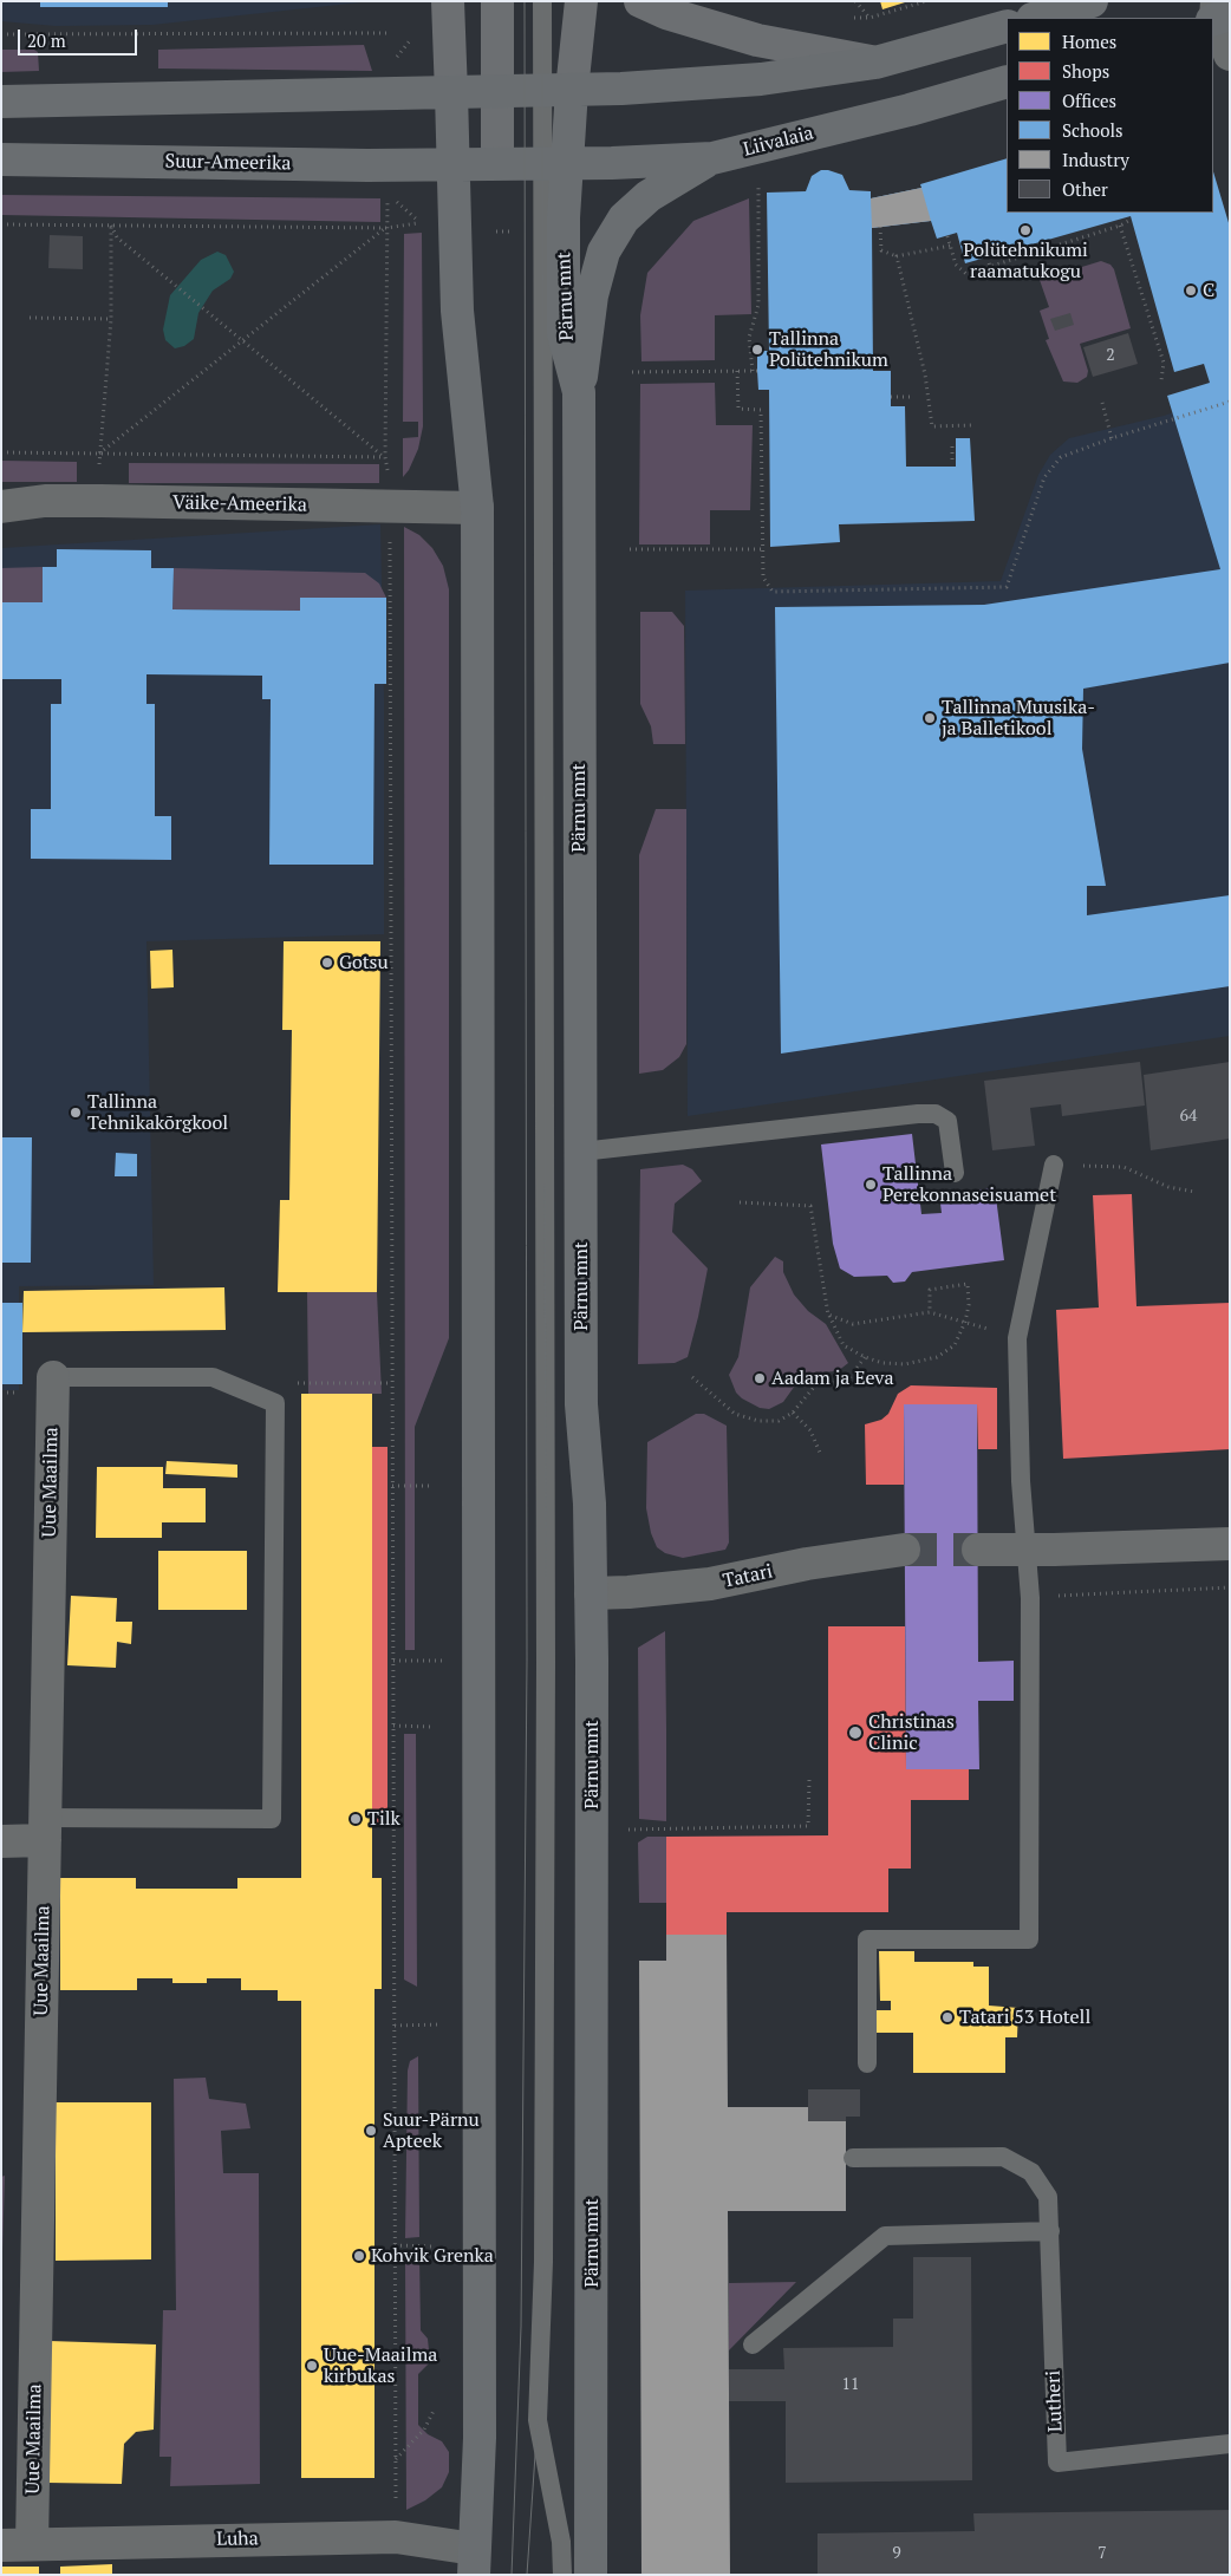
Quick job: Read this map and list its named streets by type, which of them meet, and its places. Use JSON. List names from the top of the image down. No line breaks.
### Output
{"streets":{"main road":["Liivalaia","Suur-Ameerika","Pärnu mnt"],"street":["Väike-Ameerika","Uue Maailma","Tatari","Luha"],"lane":["Lutheri"]},"crossings":[["Liivalaia","Suur-Ameerika"],["Liivalaia","Pärnu mnt"],["Pärnu mnt","Tatari"],["Uue Maailma","Luha"]],"places":["Polütehnikumi raamatukogu","C","Tallinna Polütehnikum","Tallinna Muusika- ja Balletikool","Gotsu","Tallinna Tehnikakõrgkool","Tallinna Perekonnaseisuamet","Aadam ja Eeva","Christinas Clinic","Tilk","Tatari 53 Hotell","Suur-Pärnu Apteek","Kohvik Grenka","Uue-Maailma kirbukas"],"house_numbers":["2","64","11","9","7"],"legend":["Homes","Shops","Offices","Schools","Industry","Other"],"scale_bar":"20 m"}
